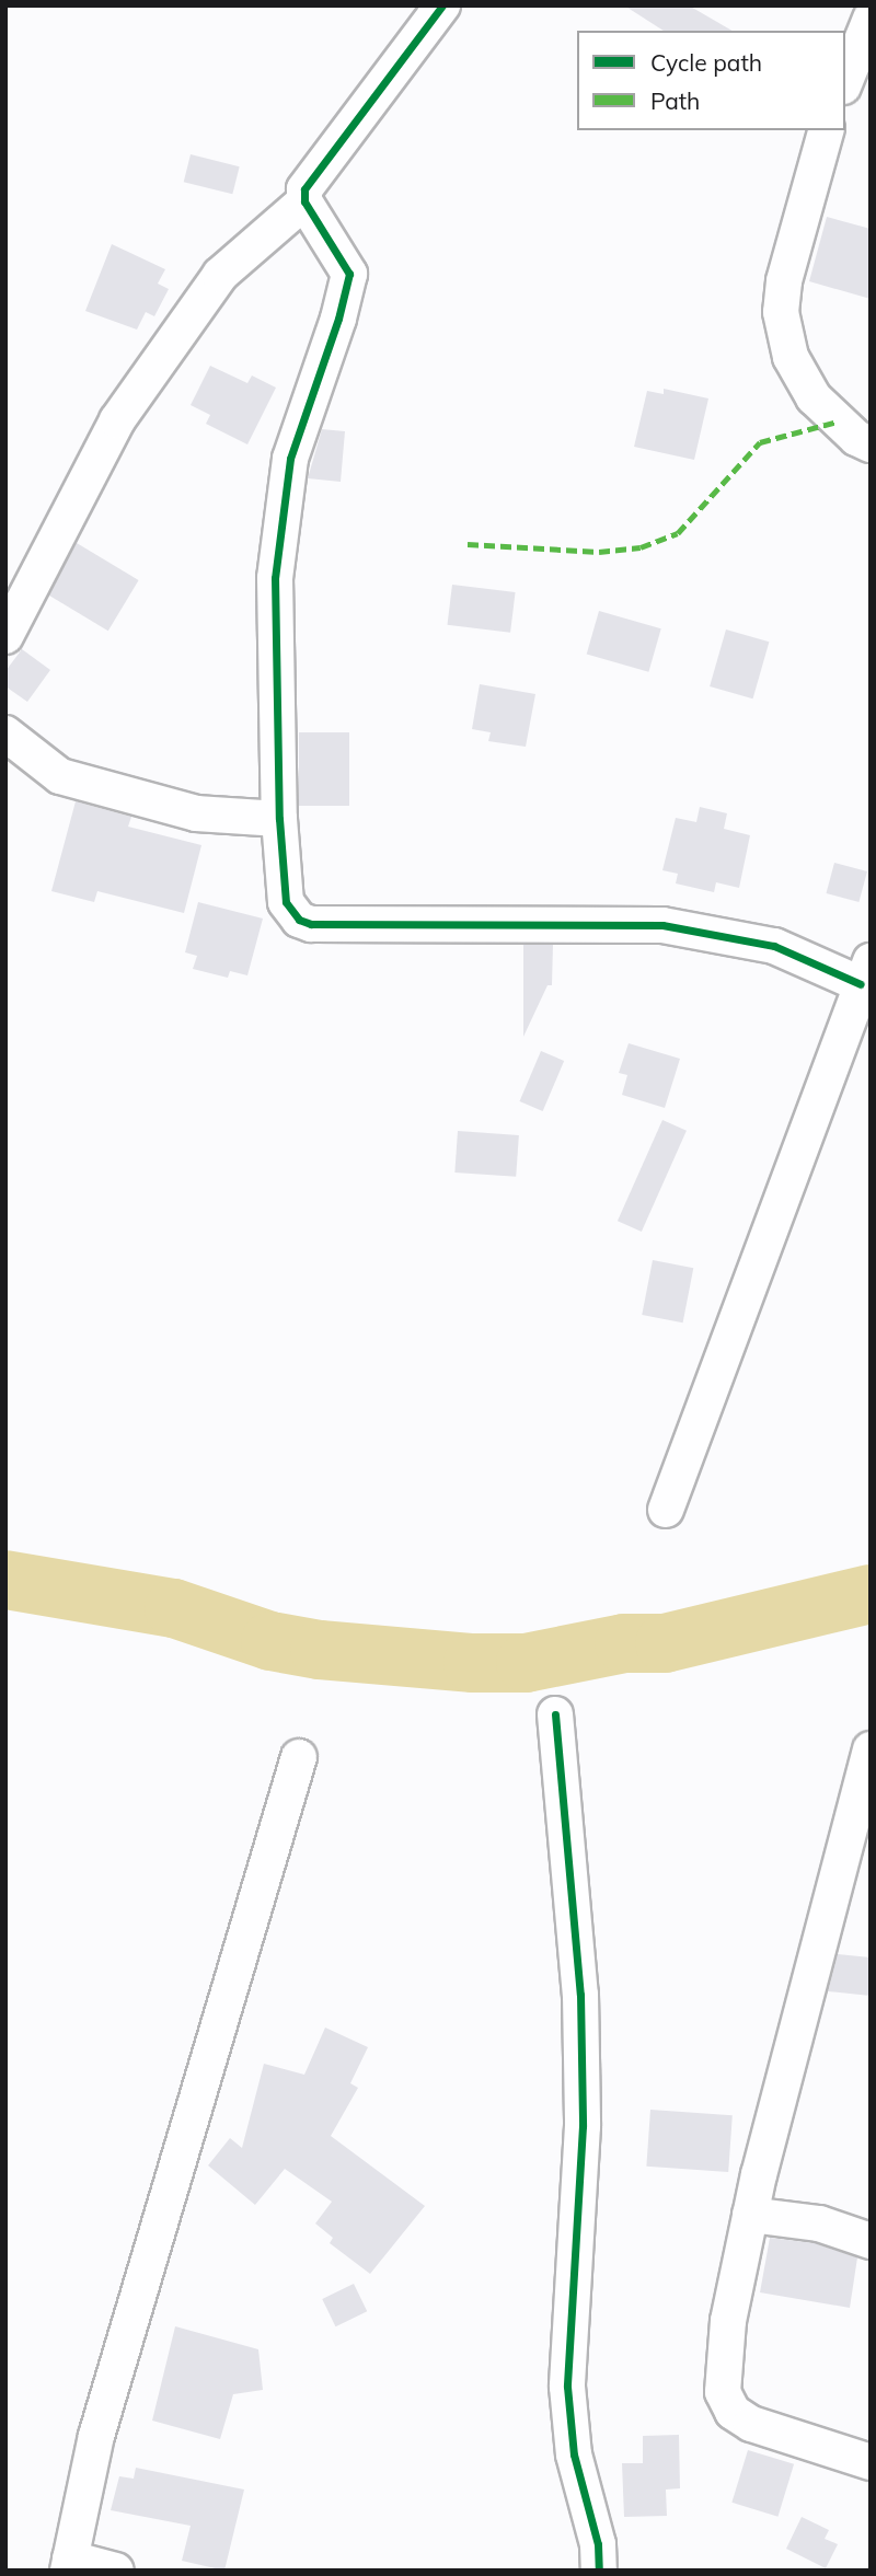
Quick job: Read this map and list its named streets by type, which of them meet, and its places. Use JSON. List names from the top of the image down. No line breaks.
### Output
{"legend":["Cycle path","Path"]}
